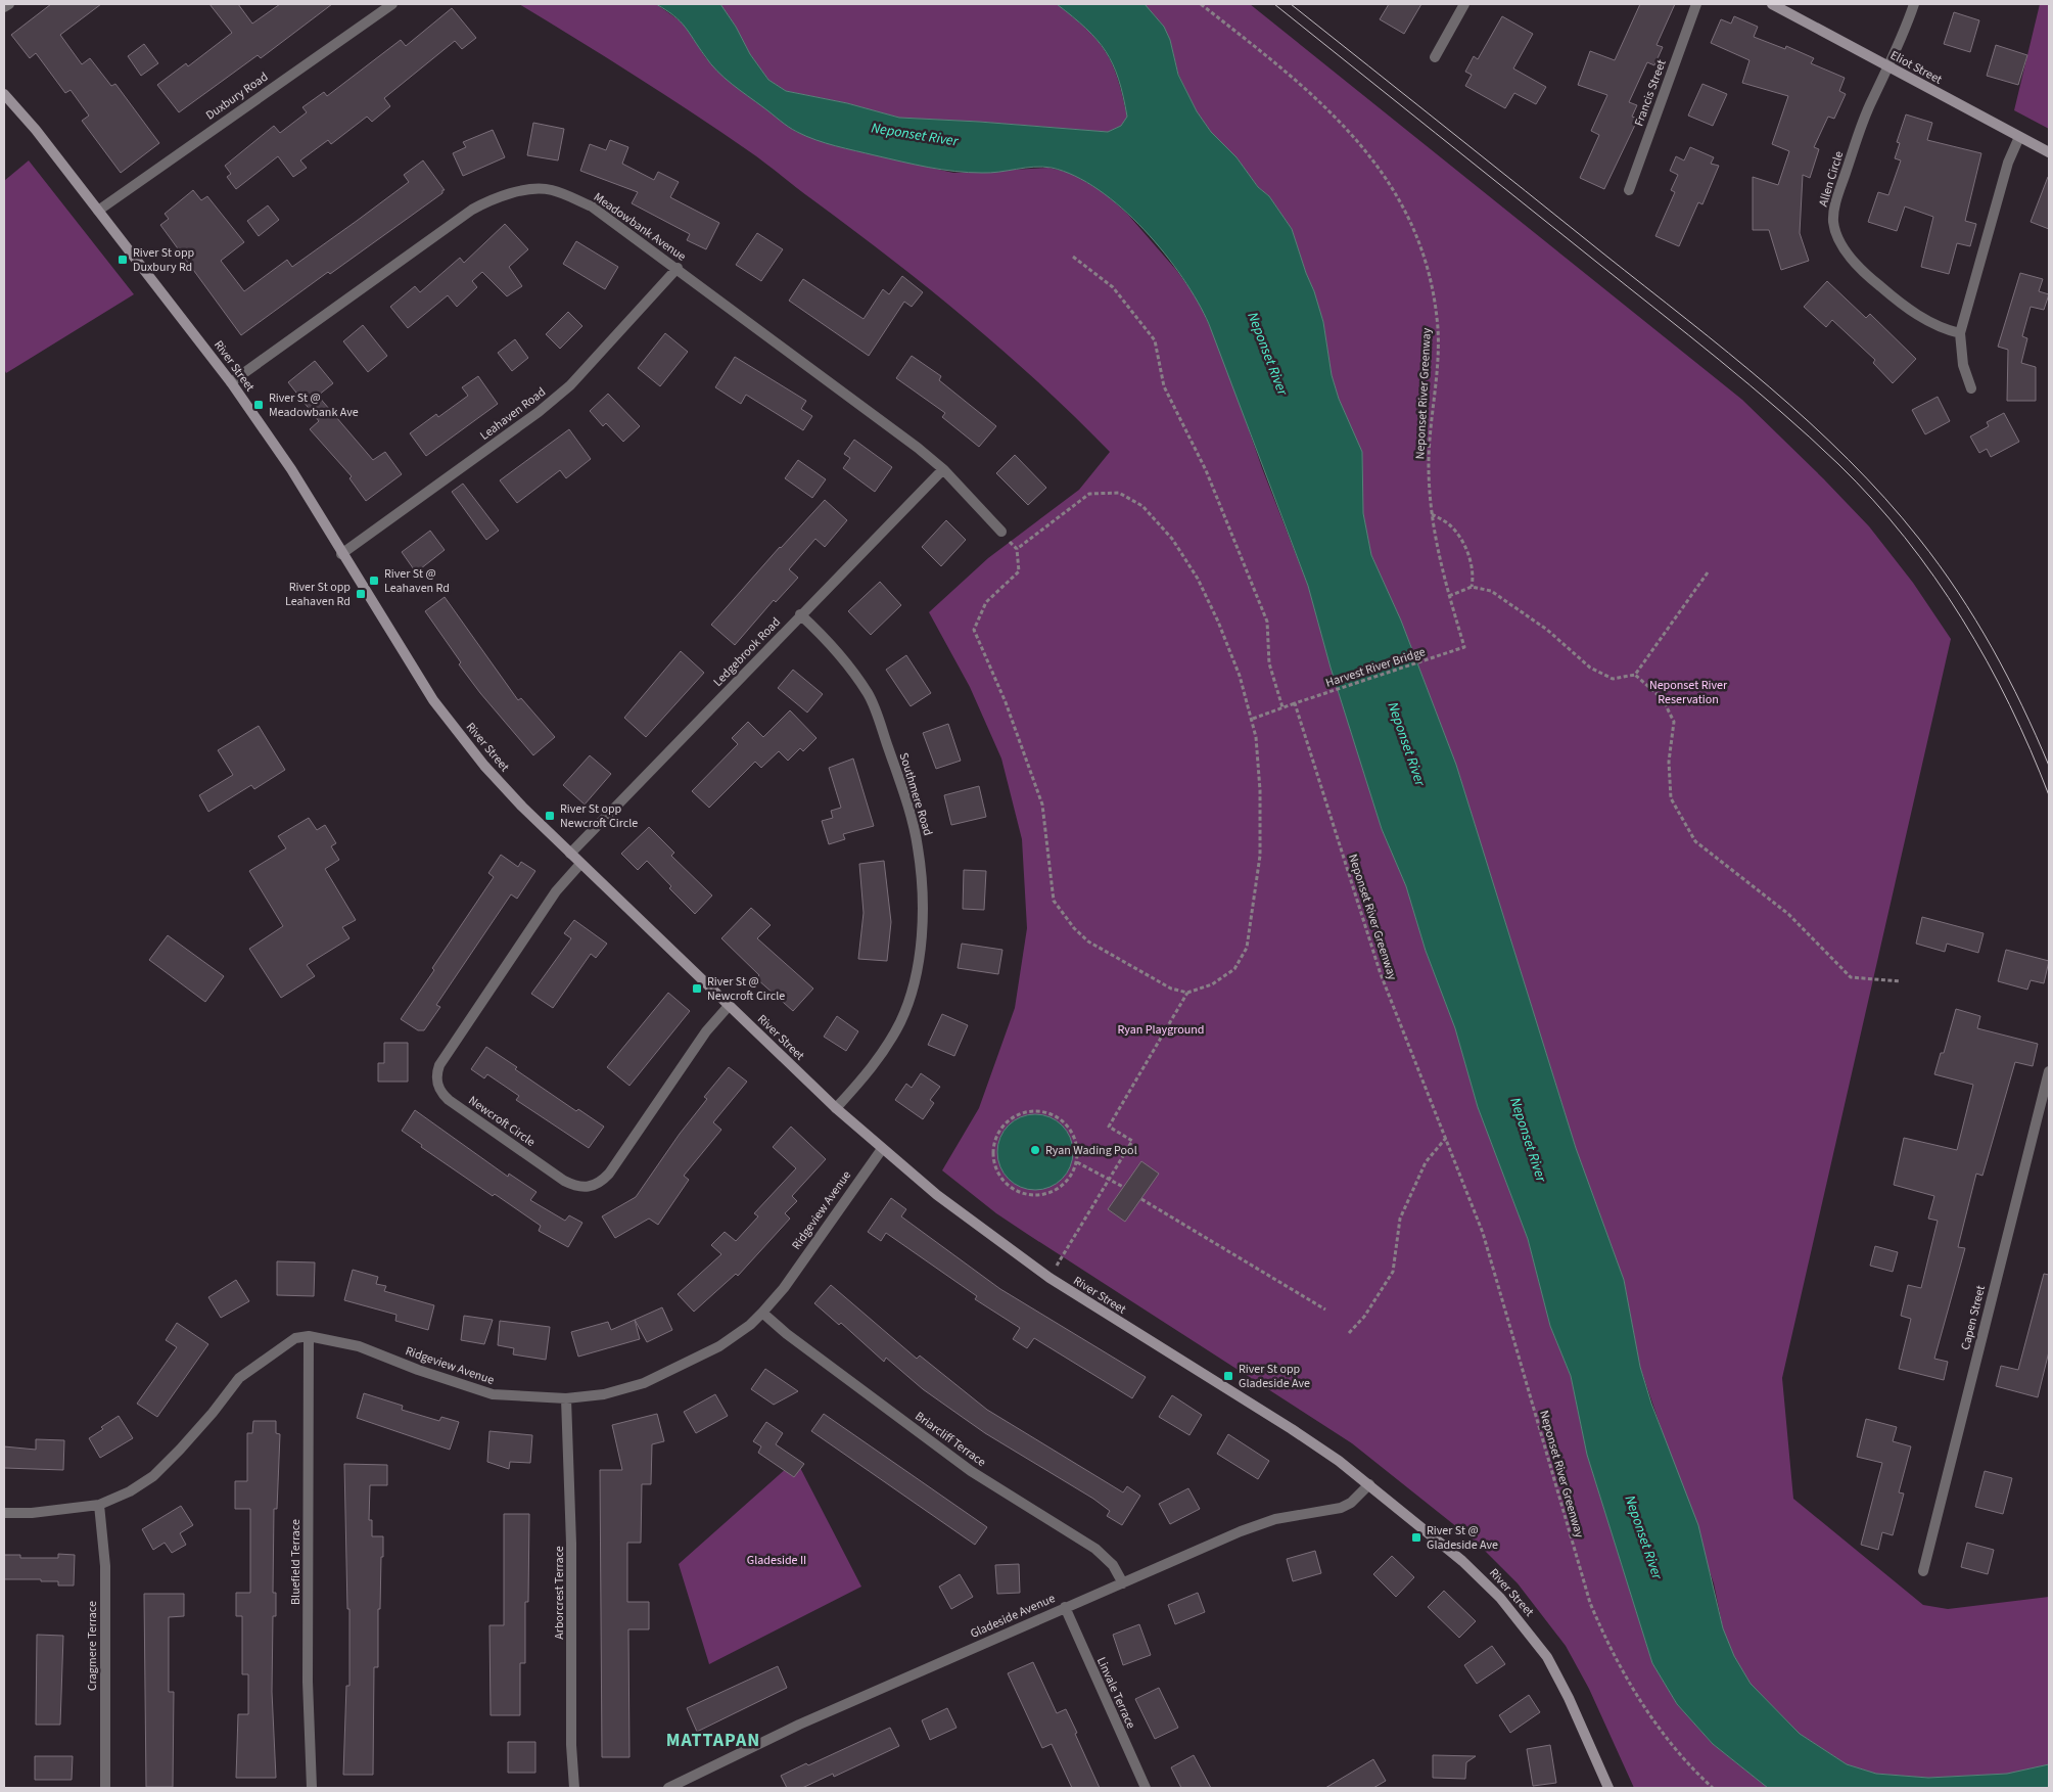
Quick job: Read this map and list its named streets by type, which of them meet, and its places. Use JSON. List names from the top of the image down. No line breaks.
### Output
{"streets":{"main road":["Eliot Street","River Street"],"street":["Francis Street","Duxbury Road","Allen Circle","Meadowbank Avenue","Leahaven Road","Ledgebrook Road","Southmere Road","Newcroft Circle","Ridgeview Avenue","Capen Street","Briarcliff Terrace","Bluefield Terrace","Arborcrest Terrace","Gladeside Avenue","Cragmere Terrace","Linvale Terrace"],"path":["Neponset River Greenway","Harvest River Bridge"]},"crossings":[["Eliot Street","Allen Circle"],["Duxbury Road","River Street"],["Meadowbank Avenue","River Street"],["Meadowbank Avenue","Leahaven Road"],["Meadowbank Avenue","Ledgebrook Road"],["River Street","Leahaven Road"],["River Street","Ledgebrook Road"],["River Street","Southmere Road"],["River Street","Newcroft Circle"],["River Street","Ridgeview Avenue"],["River Street","Gladeside Avenue"],["Neponset River Greenway","Harvest River Bridge"],["Ledgebrook Road","Southmere Road"],["Ridgeview Avenue","Briarcliff Terrace"],["Ridgeview Avenue","Bluefield Terrace"],["Ridgeview Avenue","Arborcrest Terrace"],["Briarcliff Terrace","Gladeside Avenue"],["Gladeside Avenue","Linvale Terrace"]],"districts":["MATTAPAN"],"water":["Neponset River"],"parks":["Neponset River Reservation","Ryan Playground","Gladeside II"],"places":{"transit":["River St opp Duxbury Rd","River St @ Meadowbank Ave","River St @ Leahaven Rd","River St opp Leahaven Rd","River St opp Newcroft Circle","River St @ Newcroft Circle","River St opp Gladeside Ave","River St @ Gladeside Ave"],"other":["Ryan Wading Pool"]}}
